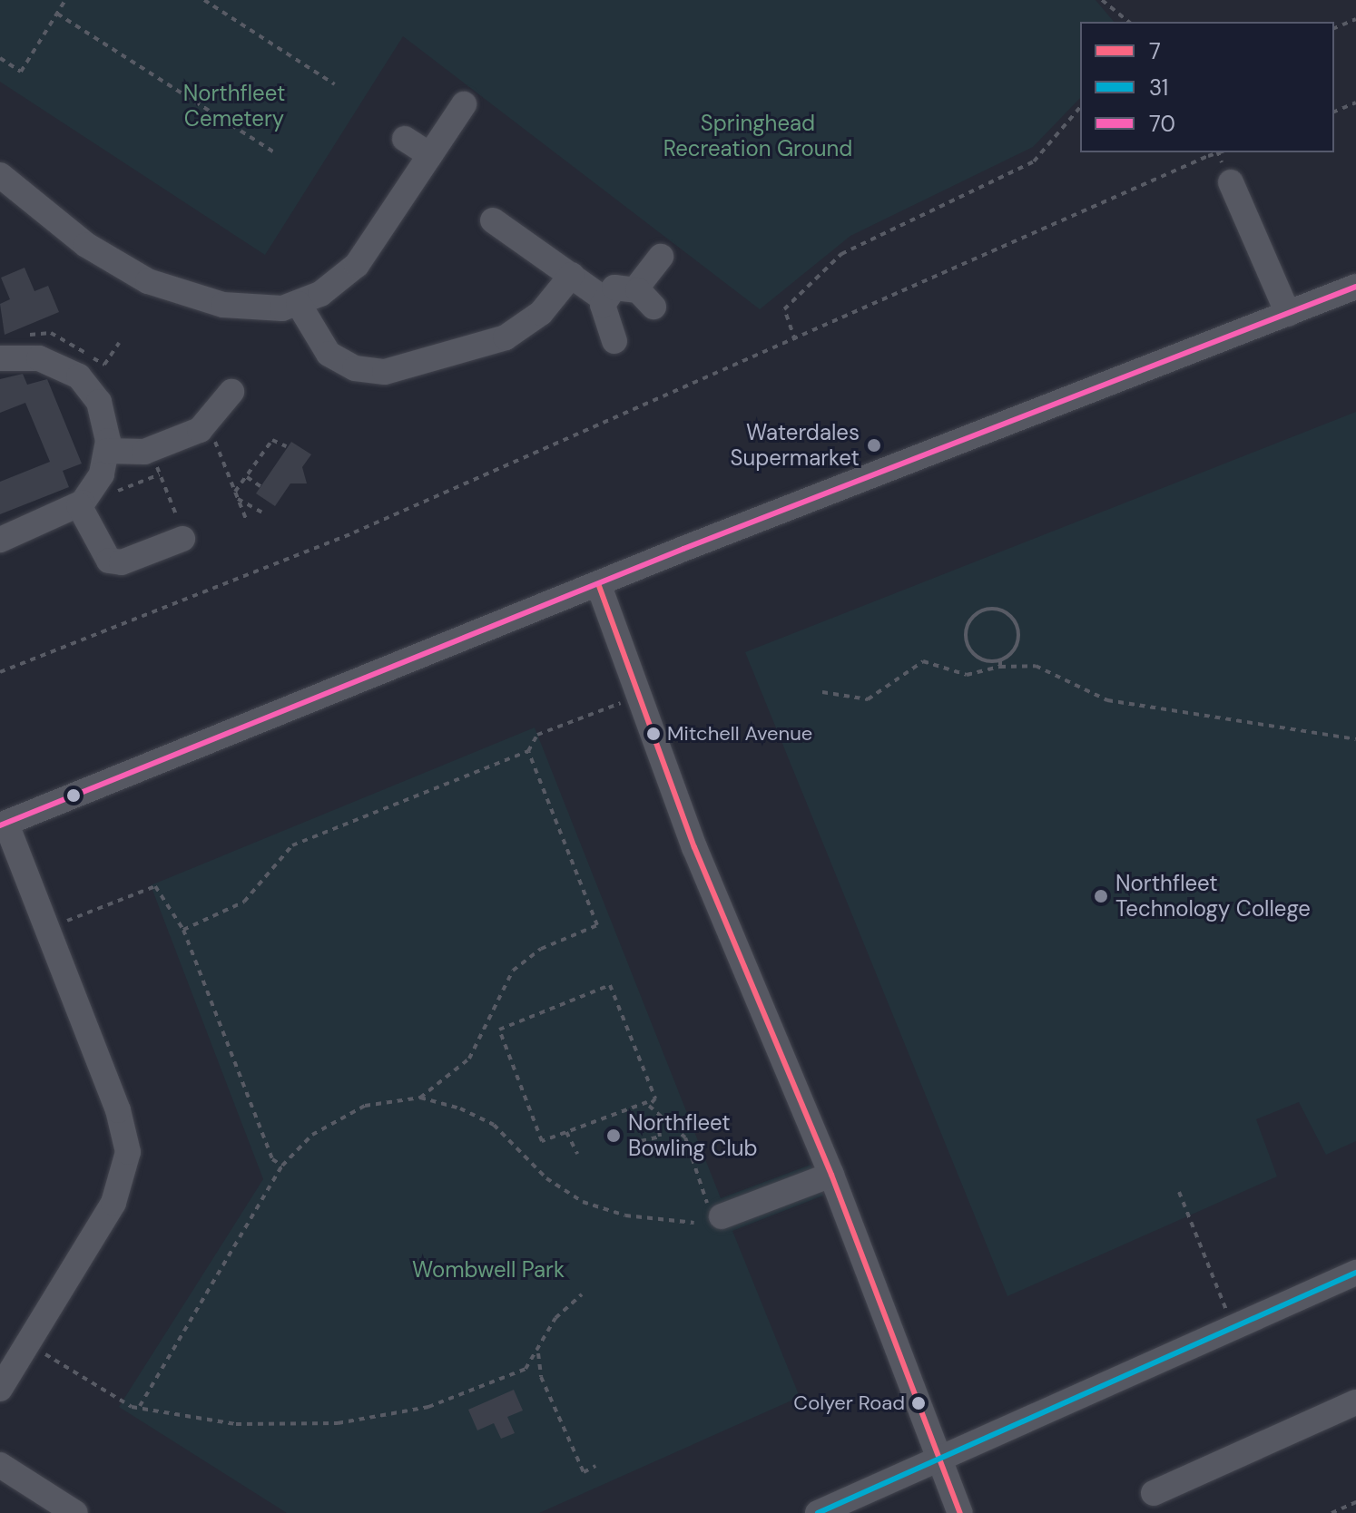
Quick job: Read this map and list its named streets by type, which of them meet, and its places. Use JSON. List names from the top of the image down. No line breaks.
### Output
{"parks":["Northfleet Cemetery","Springhead Recreation Ground","Wombwell Park"],"places":["Waterdales Supermarket","Mitchell Avenue","Northfleet Technology College","Northfleet Bowling Club","Colyer Road"],"lines":["transit line 70","transit line 7","transit line 31"],"legend":["7","31","70"]}
